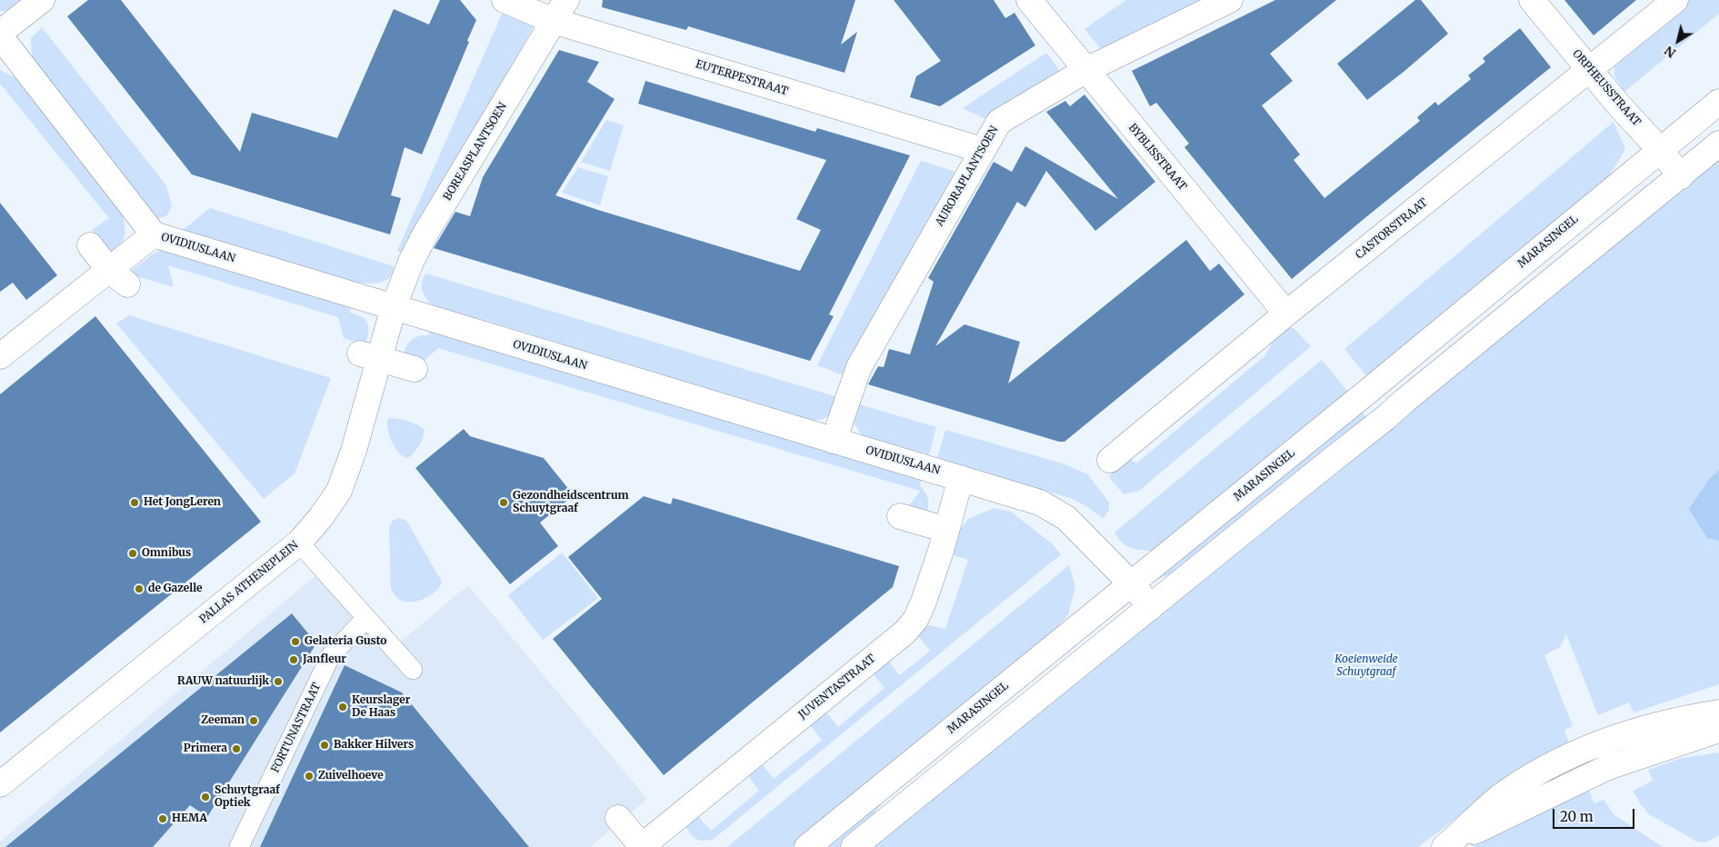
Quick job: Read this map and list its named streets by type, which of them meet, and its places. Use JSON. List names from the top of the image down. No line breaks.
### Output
{"streets":{"street":["EUTERPESTRAAT","ORPHEUSSTRAAT","BOREASPLANTSOEN","BYBLISSTRAAT","AURORAPLANTSOEN","CASTORSTRAAT","MARASINGEL","OVIDIUSLAAN","PALLAS ATHENEPLEIN","JUVENTASTRAAT","FORTUNASTRAAT"]},"crossings":[["EUTERPESTRAAT","BOREASPLANTSOEN"],["EUTERPESTRAAT","AURORAPLANTSOEN"],["ORPHEUSSTRAAT","CASTORSTRAAT"],["ORPHEUSSTRAAT","MARASINGEL"],["BOREASPLANTSOEN","OVIDIUSLAAN"],["BOREASPLANTSOEN","PALLAS ATHENEPLEIN"],["BYBLISSTRAAT","AURORAPLANTSOEN"],["BYBLISSTRAAT","CASTORSTRAAT"],["AURORAPLANTSOEN","OVIDIUSLAAN"],["MARASINGEL","OVIDIUSLAAN"],["OVIDIUSLAAN","PALLAS ATHENEPLEIN"],["OVIDIUSLAAN","JUVENTASTRAAT"]],"parks":["Koeienweide Schuytgraaf"],"places":["Het JongLeren","Gezondheidscentrum Schuytgraaf","Omnibus","de Gazelle","Gelateria Gusto","Janfleur","RAUW natuurlijk","Keurslager De Haas","Zeeman","Bakker Hilvers","Primera","Zuivelhoeve","Schuytgraaf Optiek","HEMA"],"scale_bar":"20 m","north":"bottom left"}
